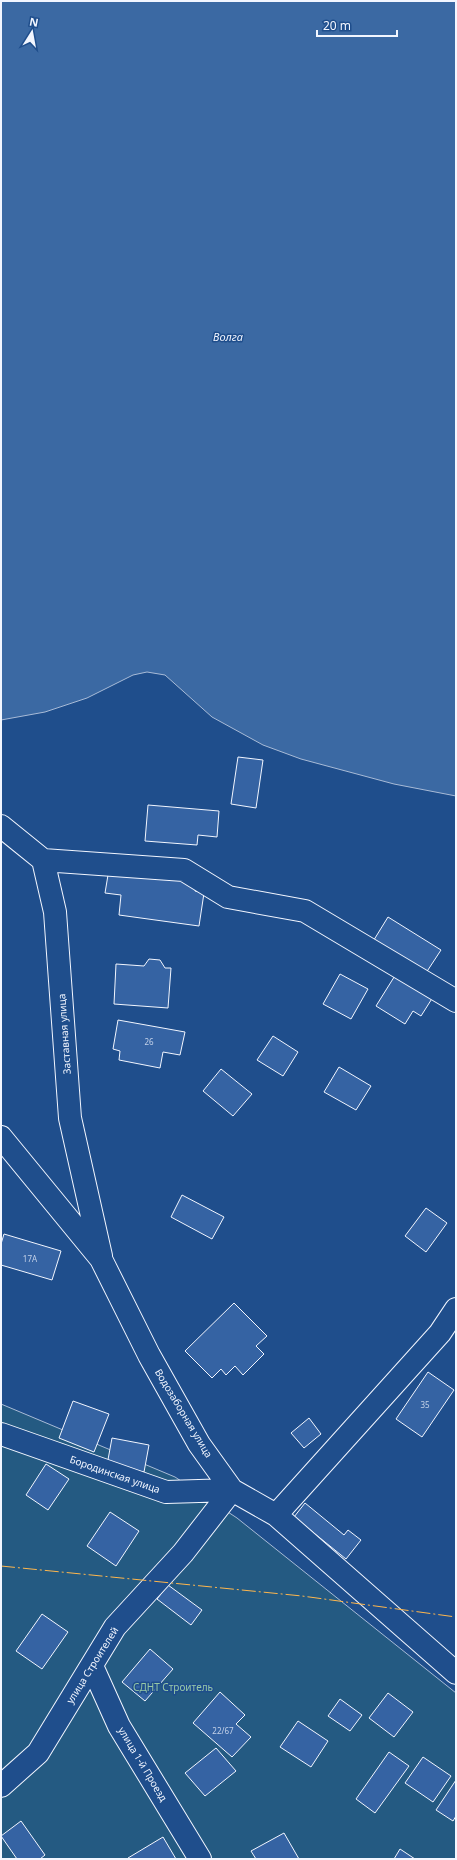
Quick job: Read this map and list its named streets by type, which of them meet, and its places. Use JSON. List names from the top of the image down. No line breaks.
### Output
{"streets":{"street":["Заставная улица","Водозаборная улица","Бородинская улица","улица Строителей","улица 1-й Проезд"]},"crossings":[["Заставная улица","Водозаборная улица"],["Водозаборная улица","Бородинская улица"],["Водозаборная улица","улица Строителей"],["Бородинская улица","улица Строителей"],["улица Строителей","улица 1-й Проезд"]],"water":["Волга"],"parks":["СДНТ Строитель"],"house_numbers":["26","17А","35","22/67"],"scale_bar":"20 m","north":"top"}
